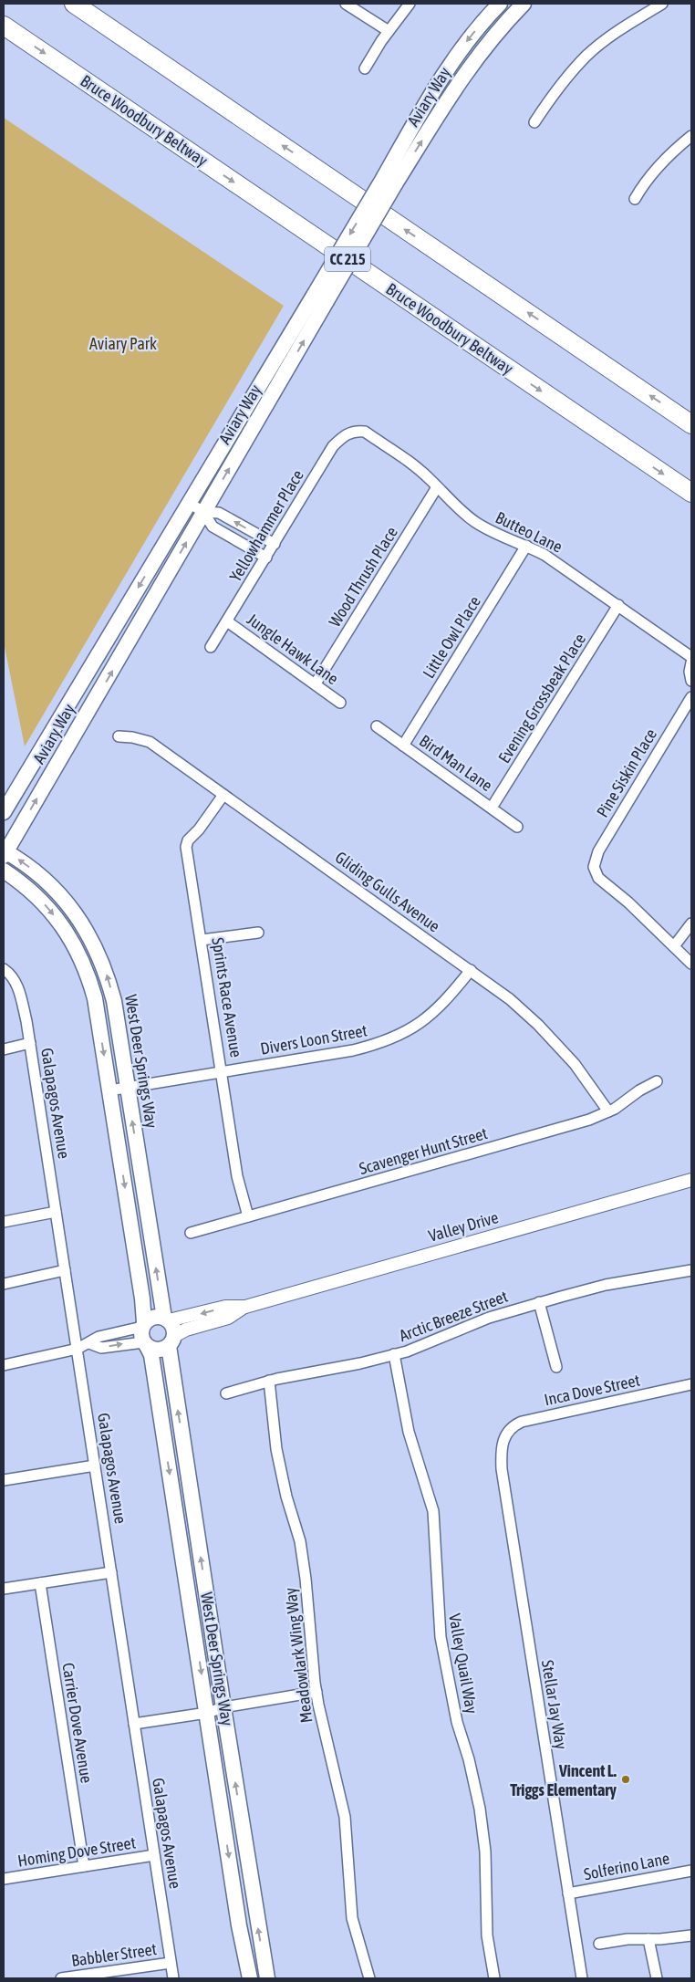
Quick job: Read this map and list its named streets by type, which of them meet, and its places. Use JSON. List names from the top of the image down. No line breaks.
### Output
{"streets":{"highway":["Bruce Woodbury Beltway","CC 215"],"main road":["Aviary Way","West Deer Springs Way"],"street":["Yellowhammer Place","Butteo Lane","Wood Thrush Place","Little Owl Place","Jungle Hawk Lane","Evening Grossbeak Place","Bird Man Lane","Pine Siskin Place","Gliding Gulls Avenue","Sprints Race Avenue","Divers Loon Street","Galapagos Avenue","Scavenger Hunt Street","Valley Drive","Arctic Breeze Street","Inca Dove Street","Meadowlark Wing Way","Valley Quail Way","Stellar Jay Way","Carrier Dove Avenue","Homing Dove Street","Solferino Lane","Babbler Street"]},"crossings":[["Aviary Way","West Deer Springs Way"],["Yellowhammer Place","Butteo Lane"],["Yellowhammer Place","Jungle Hawk Lane"],["Butteo Lane","Wood Thrush Place"],["Butteo Lane","Little Owl Place"],["Butteo Lane","Evening Grossbeak Place"],["Wood Thrush Place","Jungle Hawk Lane"],["Little Owl Place","Bird Man Lane"],["Evening Grossbeak Place","Bird Man Lane"],["Gliding Gulls Avenue","Sprints Race Avenue"],["Gliding Gulls Avenue","Divers Loon Street"],["Gliding Gulls Avenue","Scavenger Hunt Street"],["Sprints Race Avenue","Divers Loon Street"],["Sprints Race Avenue","Scavenger Hunt Street"],["Divers Loon Street","West Deer Springs Way"],["West Deer Springs Way","Valley Drive"],["Galapagos Avenue","Homing Dove Street"],["Galapagos Avenue","Babbler Street"],["Arctic Breeze Street","Meadowlark Wing Way"],["Arctic Breeze Street","Valley Quail Way"],["Inca Dove Street","Stellar Jay Way"],["Stellar Jay Way","Solferino Lane"],["Carrier Dove Avenue","Homing Dove Street"]],"parks":["Aviary Park"],"places":["Vincent L. Triggs Elementary"]}
